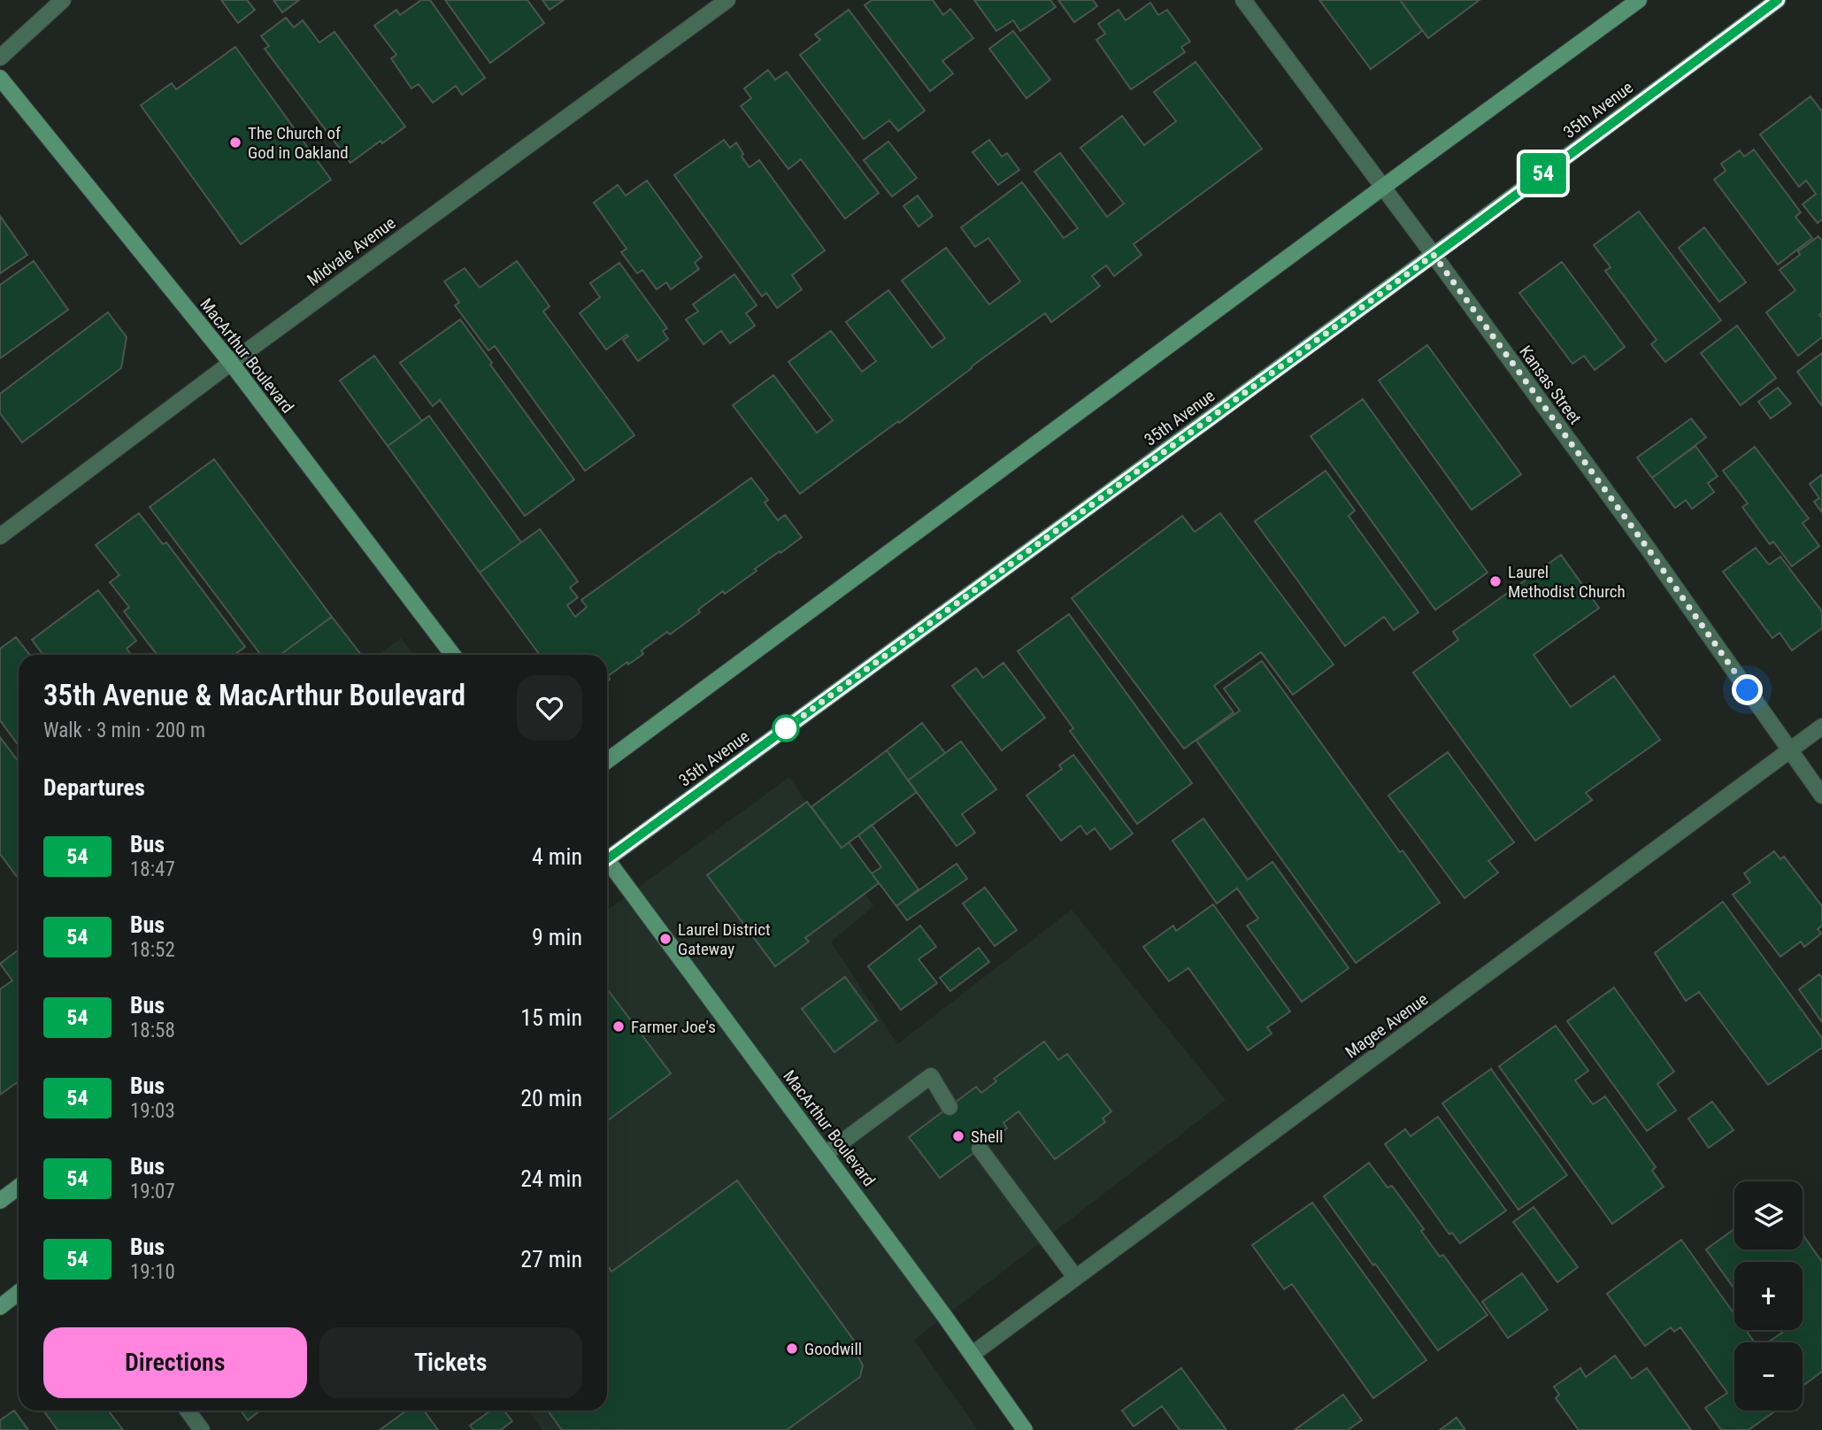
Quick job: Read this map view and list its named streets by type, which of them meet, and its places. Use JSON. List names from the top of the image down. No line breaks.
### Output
{"streets":{"main road":["35th Avenue","MacArthur Boulevard"],"street":["Midvale Avenue","Kansas Street","Magee Avenue"]},"crossings":[["35th Avenue","Kansas Street"],["Midvale Avenue","MacArthur Boulevard"],["MacArthur Boulevard","Magee Avenue"],["Kansas Street","Magee Avenue"]],"places":["The Church of God in Oakland","Laurel Methodist Church","Laurel District Gateway","Farmer Joe's","Shell","Goodwill"],"lines":["bus line 54"],"page":{"on_map":"54","heading":[["35th Avenue & MacArthur Boulevard","Walk · 3 min · 200 m"],"Departures"],"list":[{"mark":"54","name":"Bus","note":"18:47","value":"4 min"},{"mark":"54","name":"Bus","note":"18:52","value":"9 min"},{"mark":"54","name":"Bus","note":"18:58","value":"15 min"},{"mark":"54","name":"Bus","note":"19:03","value":"20 min"},{"mark":"54","name":"Bus","note":"19:07","value":"24 min"},{"mark":"54","name":"Bus","note":"19:10","value":"27 min"}],"map_buttons":["+","−"],"buttons":["Directions","Tickets"]}}
